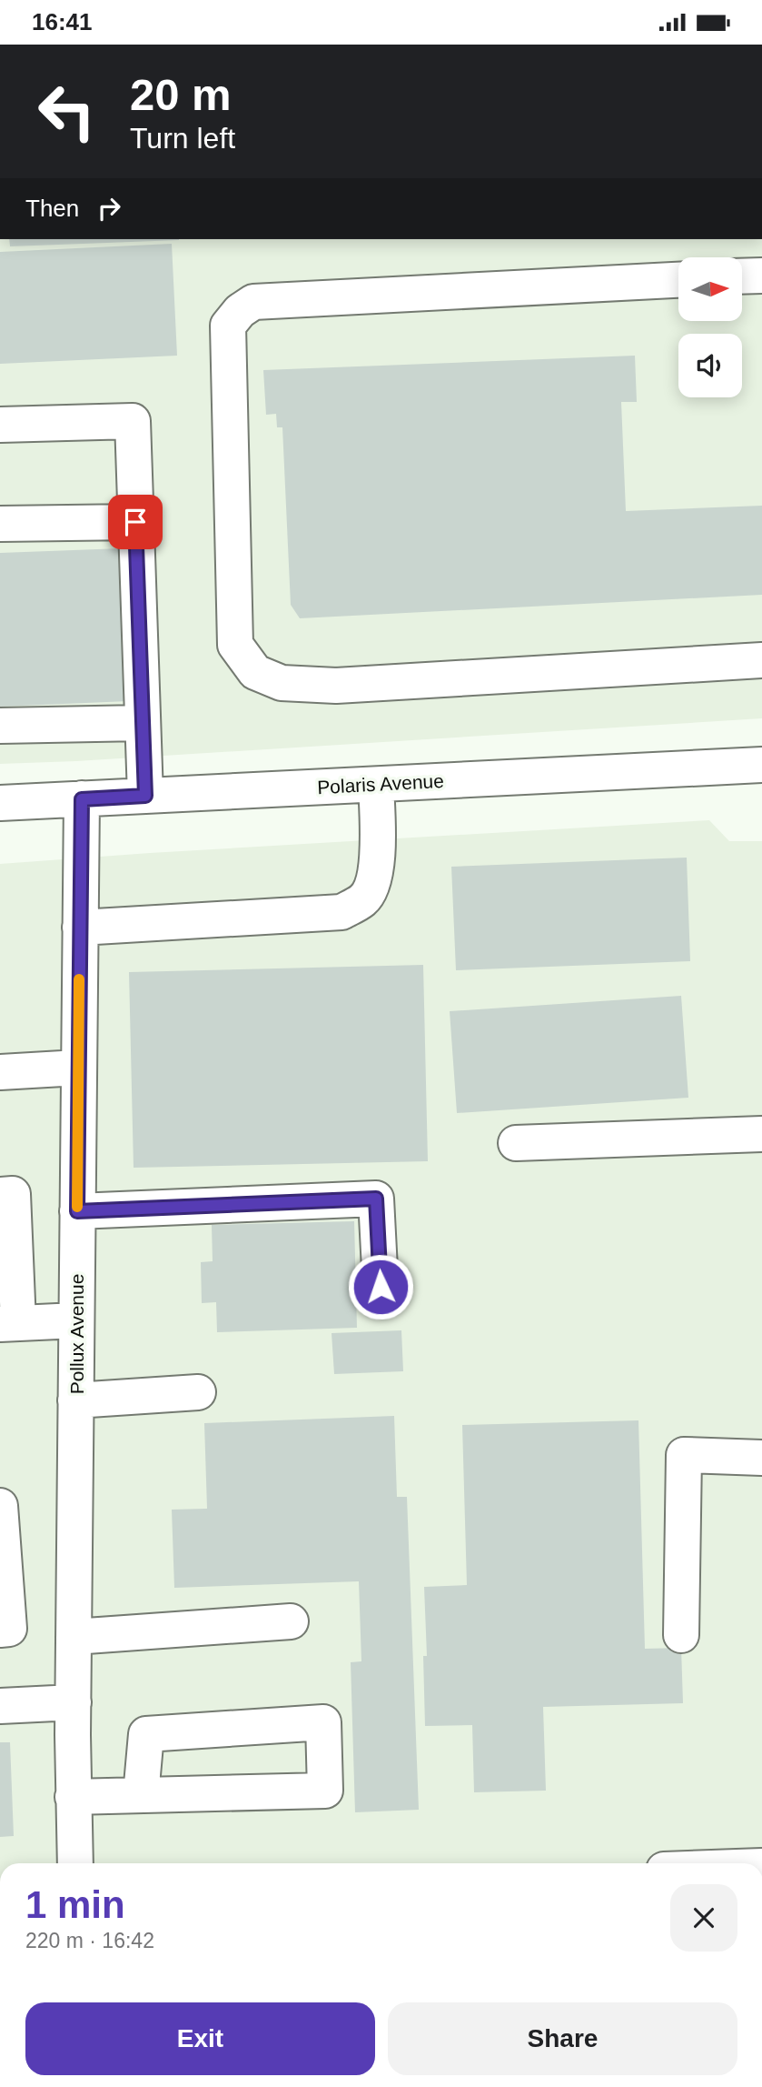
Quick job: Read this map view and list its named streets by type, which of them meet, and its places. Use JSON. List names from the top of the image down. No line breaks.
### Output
{"streets":{"street":["Polaris Avenue","Pollux Avenue"]},"crossings":[["Polaris Avenue","Pollux Avenue"]],"north":"right","page":{"status":"16:41","turn":["20 m","Turn left"],"then":"Then","heading":["1 min","220 m · 16:42"],"buttons":["Exit","Share"]}}
